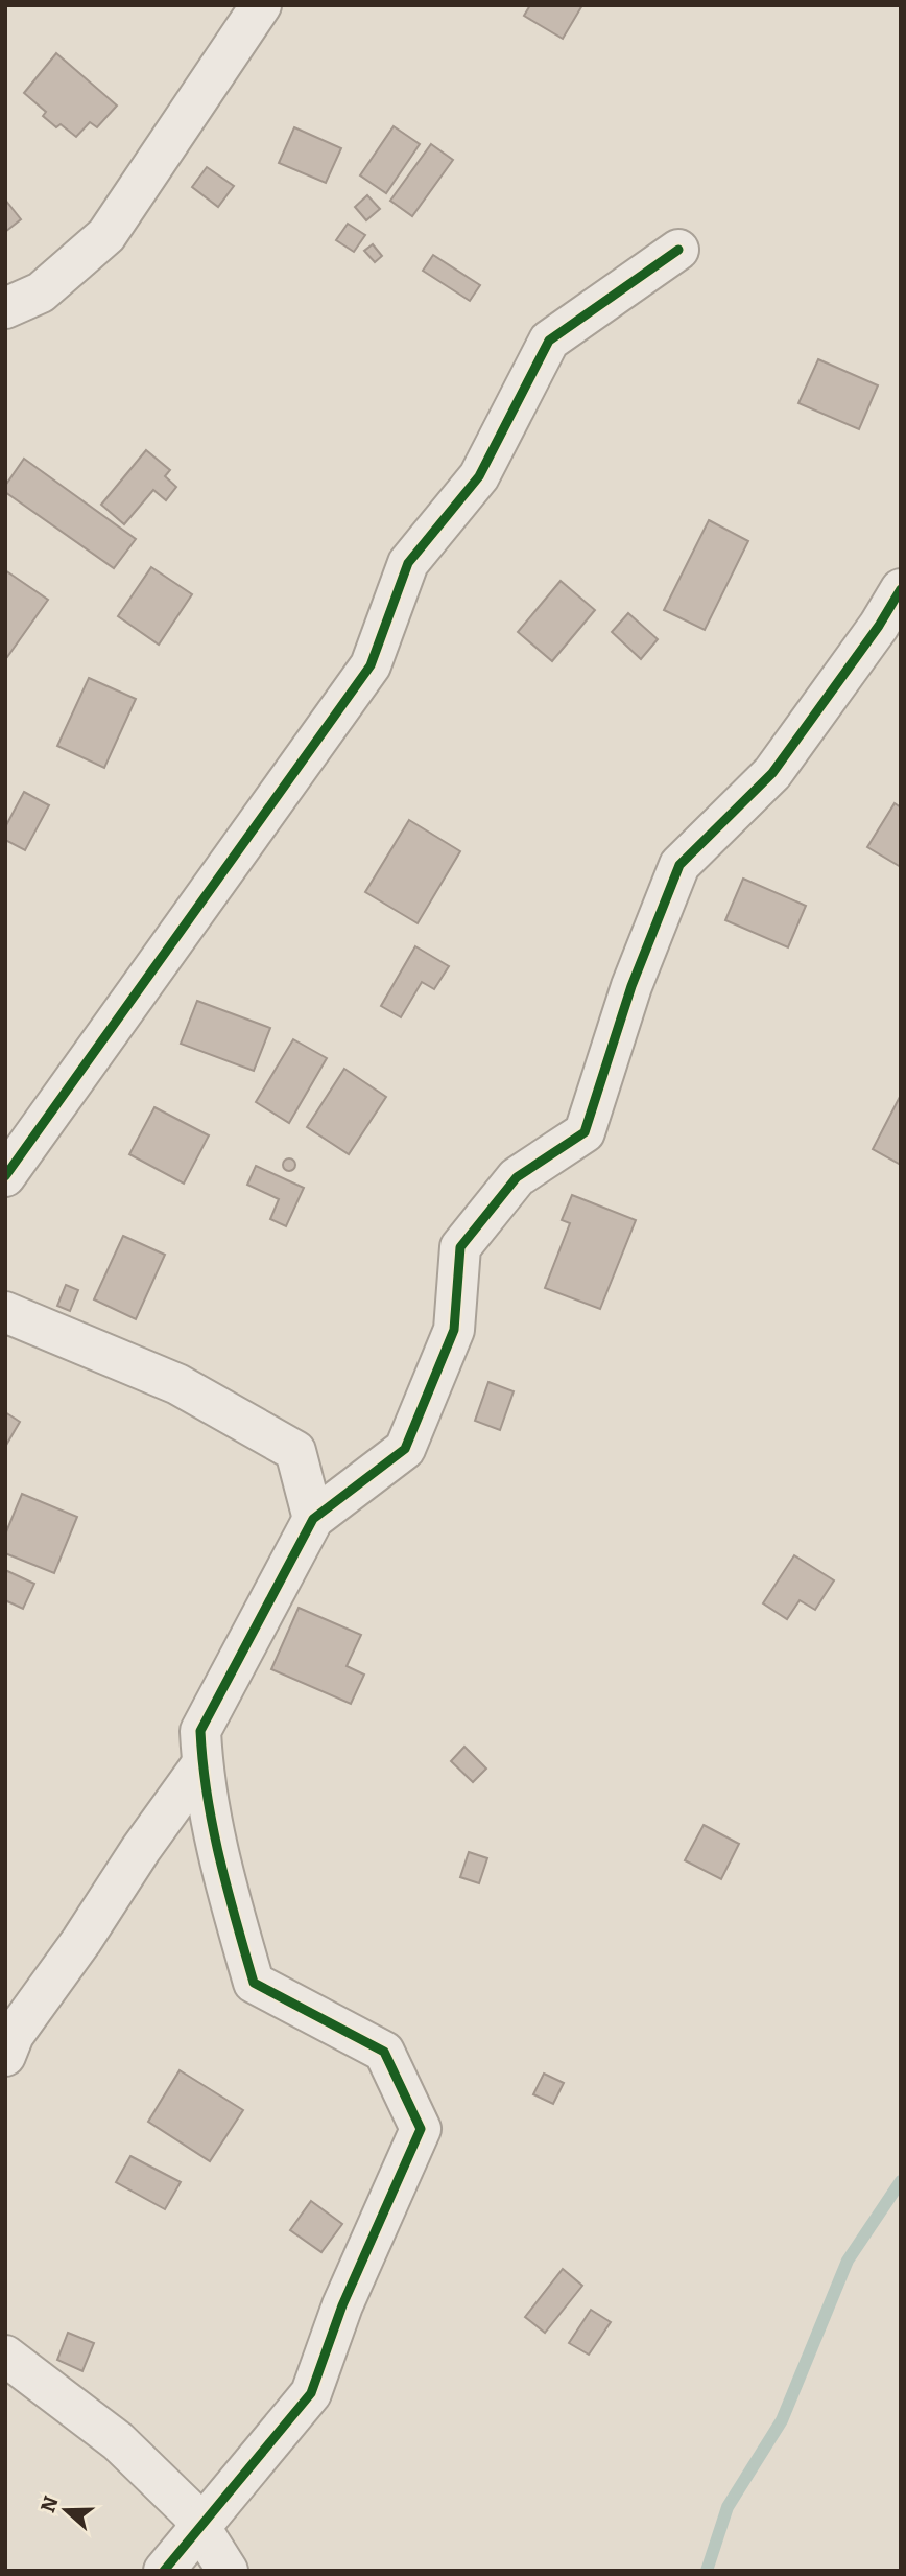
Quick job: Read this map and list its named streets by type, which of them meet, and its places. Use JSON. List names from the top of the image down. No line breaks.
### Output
{"north":"left"}
